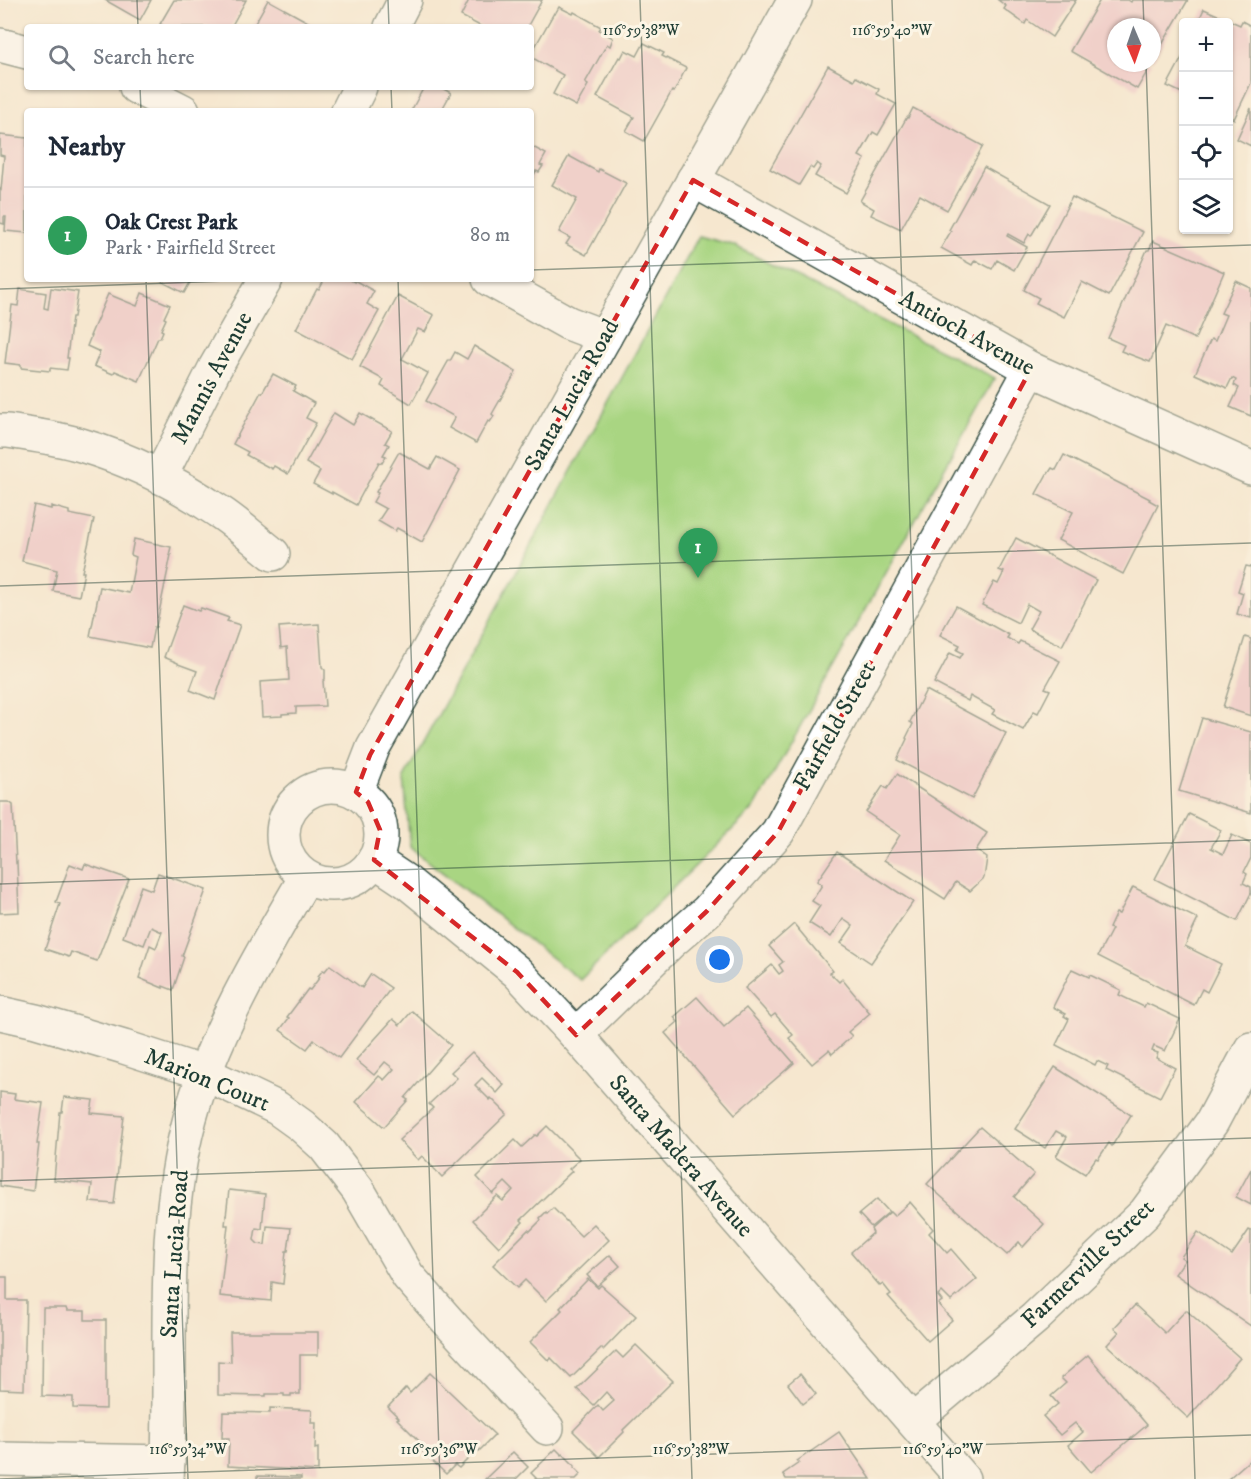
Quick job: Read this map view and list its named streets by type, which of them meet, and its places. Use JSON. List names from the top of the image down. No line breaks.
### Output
{"streets":{"street":["Antioch Avenue","Mannis Avenue","Santa Lucia Road","Fairfield Street","Marion Court","Santa Madera Avenue","Farmerville Street"]},"crossings":[["Antioch Avenue","Santa Lucia Road"],["Antioch Avenue","Fairfield Street"],["Santa Lucia Road","Marion Court"],["Santa Lucia Road","Santa Madera Avenue"],["Fairfield Street","Santa Madera Avenue"],["Santa Madera Avenue","Farmerville Street"]],"north":"bottom","page":{"map_buttons":["+","−"],"search":"Search here","heading":"Nearby","list":[{"mark":"1","name":"Oak Crest Park","note":"Park · Fairfield Street","value":"80 m"}],"pins":"1"},"coordinates":["116°59'38\"W","116°59'40\"W","116°59'34\"W","116°59'36\"W"]}
